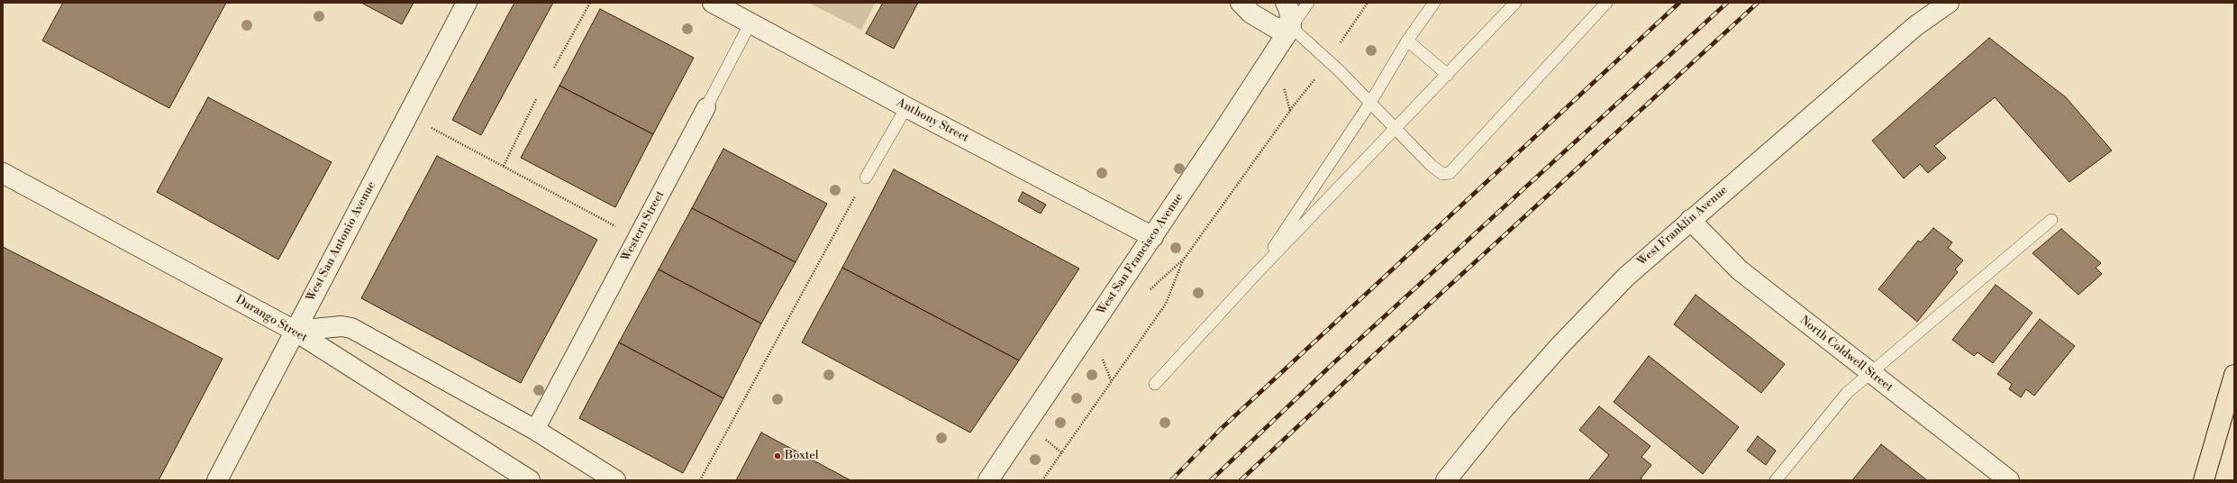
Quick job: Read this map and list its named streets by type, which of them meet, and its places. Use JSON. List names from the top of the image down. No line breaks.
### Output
{"streets":{"street":["Anthony Street","Western Street","West Franklin Avenue","West San Antonio Avenue","West San Francisco Avenue","Durango Street","North Coldwell Street"]},"crossings":[["Anthony Street","Western Street"],["Anthony Street","West San Francisco Avenue"],["West Franklin Avenue","North Coldwell Street"],["West San Antonio Avenue","Durango Street"]],"places":["Boxtel"]}
